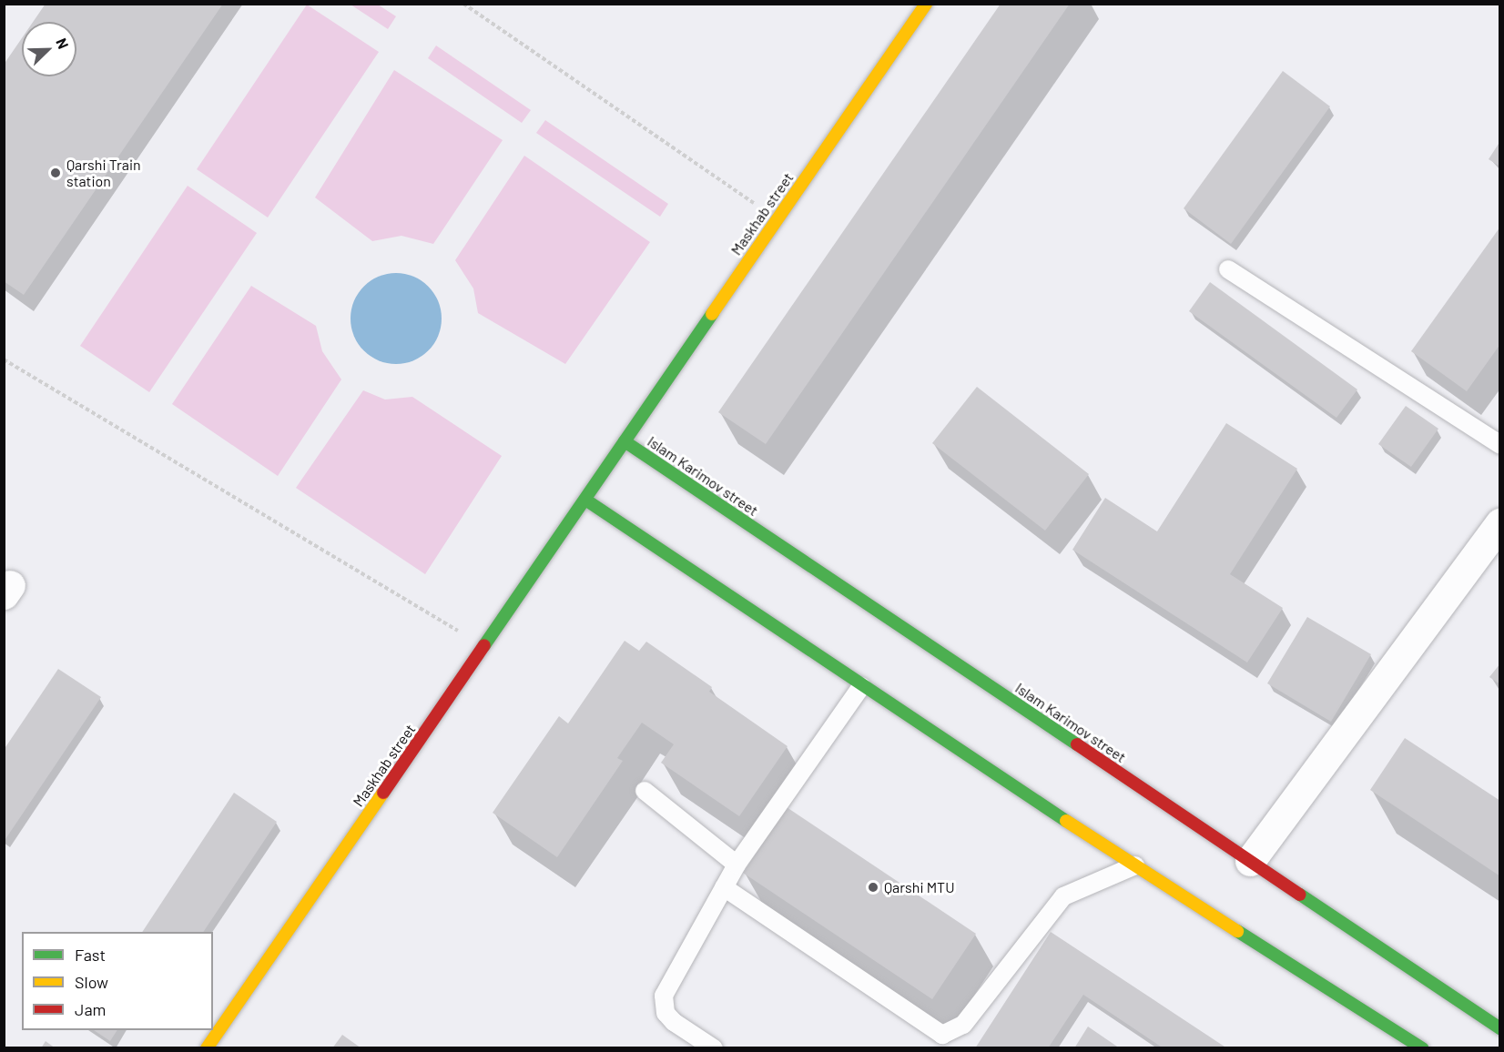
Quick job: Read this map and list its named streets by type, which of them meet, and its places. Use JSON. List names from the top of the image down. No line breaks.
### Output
{"streets":{"main road":["Maskhab street","Islam Karimov street"]},"crossings":[["Maskhab street","Islam Karimov street"]],"places":["Qarshi Train station","Qarshi MTU"],"legend":["Fast","Slow","Jam"],"north":"top right"}
